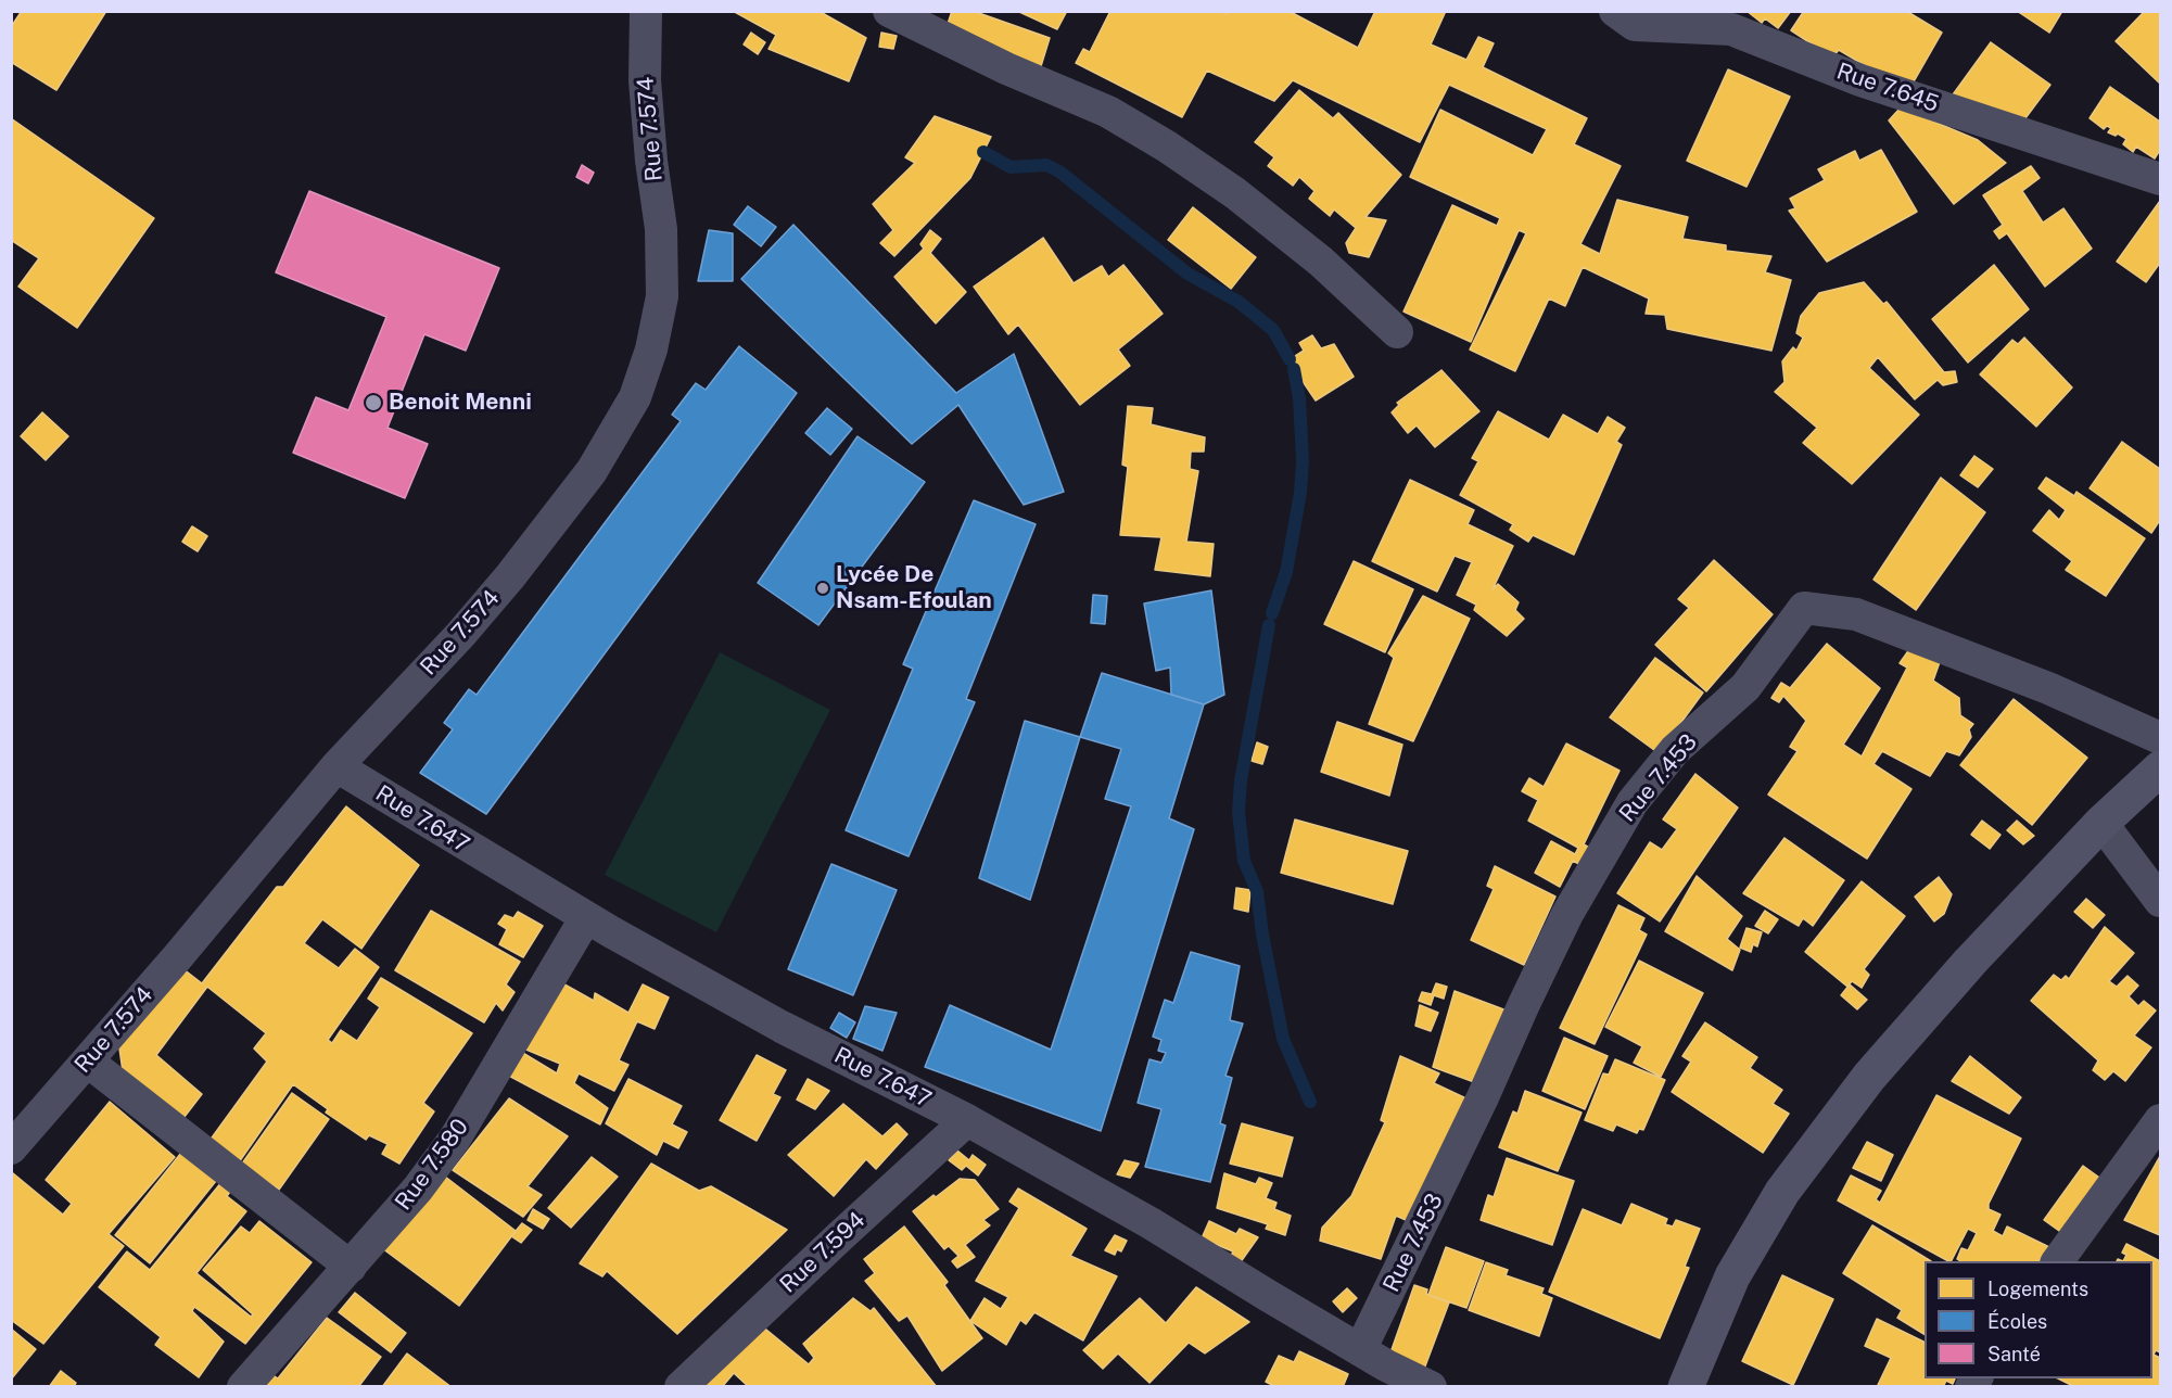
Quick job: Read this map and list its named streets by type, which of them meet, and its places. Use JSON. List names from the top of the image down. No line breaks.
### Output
{"streets":{"street":["Rue 7.645","Rue 7.574","Rue 7.453","Rue 7.647","Rue 7.580","Rue 7.594"]},"crossings":[["Rue 7.574","Rue 7.647"],["Rue 7.453","Rue 7.647"],["Rue 7.647","Rue 7.580"],["Rue 7.647","Rue 7.594"]],"places":["Benoit Menni","Lycée De Nsam-Efoulan"],"legend":["Logements","Écoles","Santé"]}
